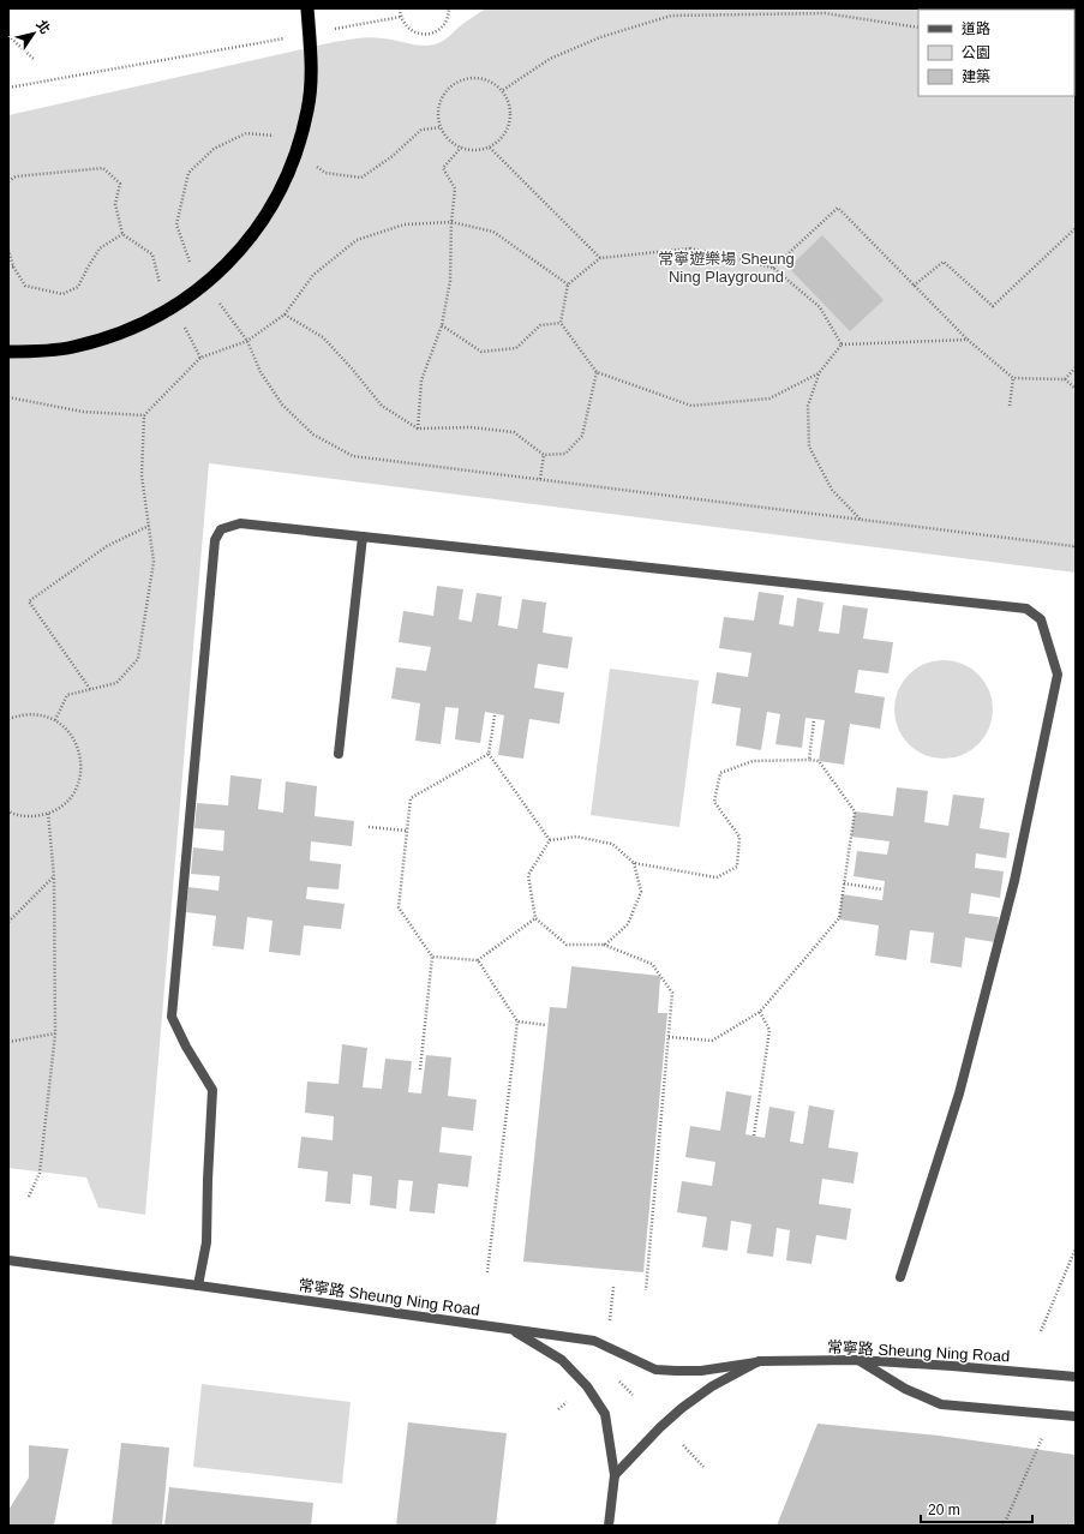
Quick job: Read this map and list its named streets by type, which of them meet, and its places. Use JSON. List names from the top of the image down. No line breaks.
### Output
{"streets":{"street":["常寧路 Sheung Ning Road"]},"parks":["常寧遊樂場 Sheung Ning Playground"],"legend":["道路","公園","建築"],"scale_bar":"20 m","north":"top right"}
